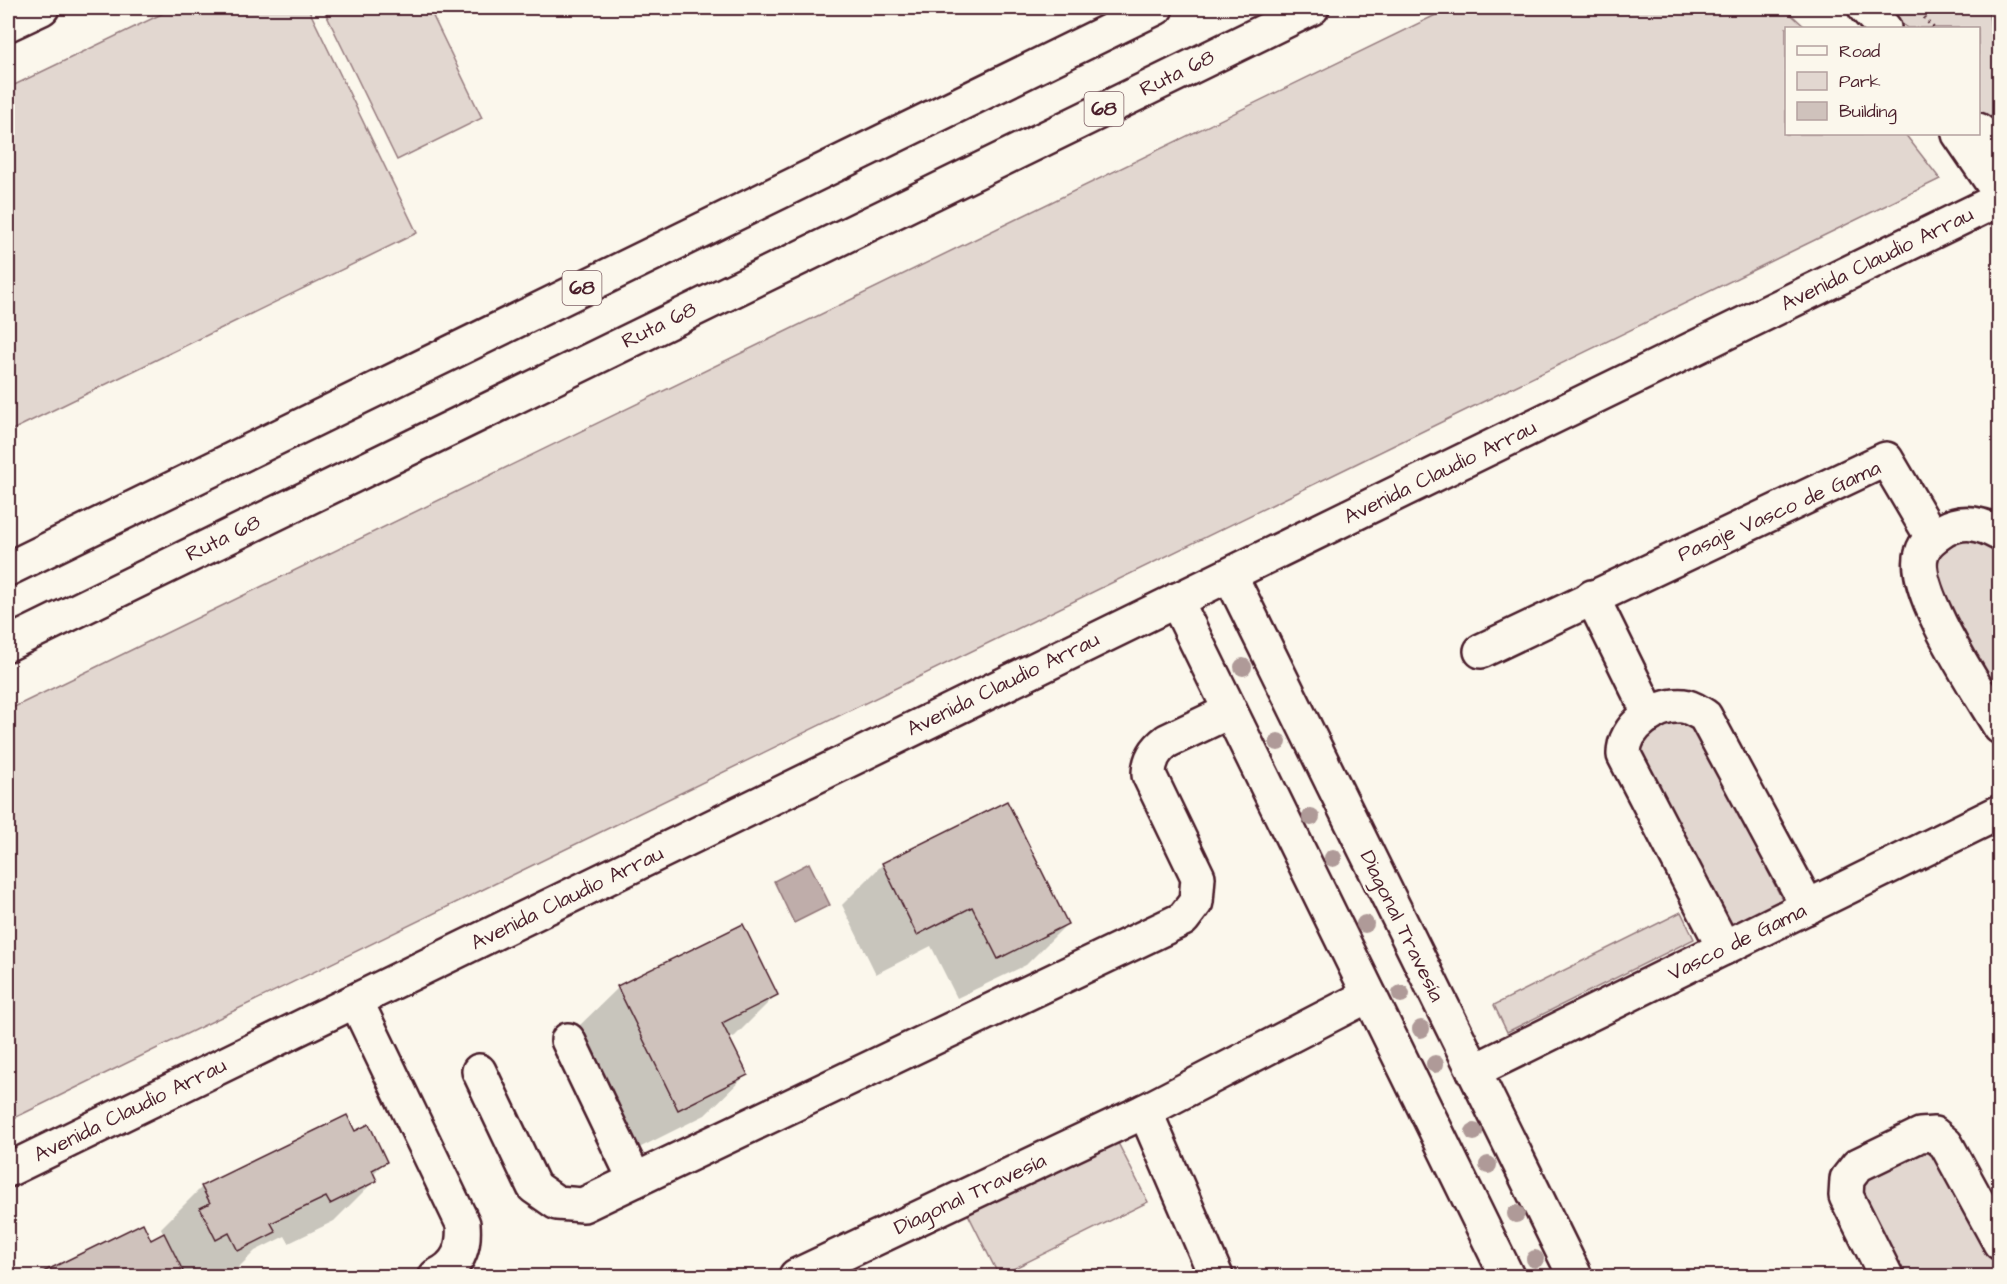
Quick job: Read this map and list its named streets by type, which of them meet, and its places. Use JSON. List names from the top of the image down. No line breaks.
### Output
{"streets":{"main road":["Ruta 68","68","Avenida Claudio Arrau","Pasaje Vasco de Gama","Diagonal Travesía","Vasco de Gama"]},"crossings":[["Avenida Claudio Arrau","Diagonal Travesía"],["Diagonal Travesía","Vasco de Gama"]],"legend":["Road","Park","Building"]}
